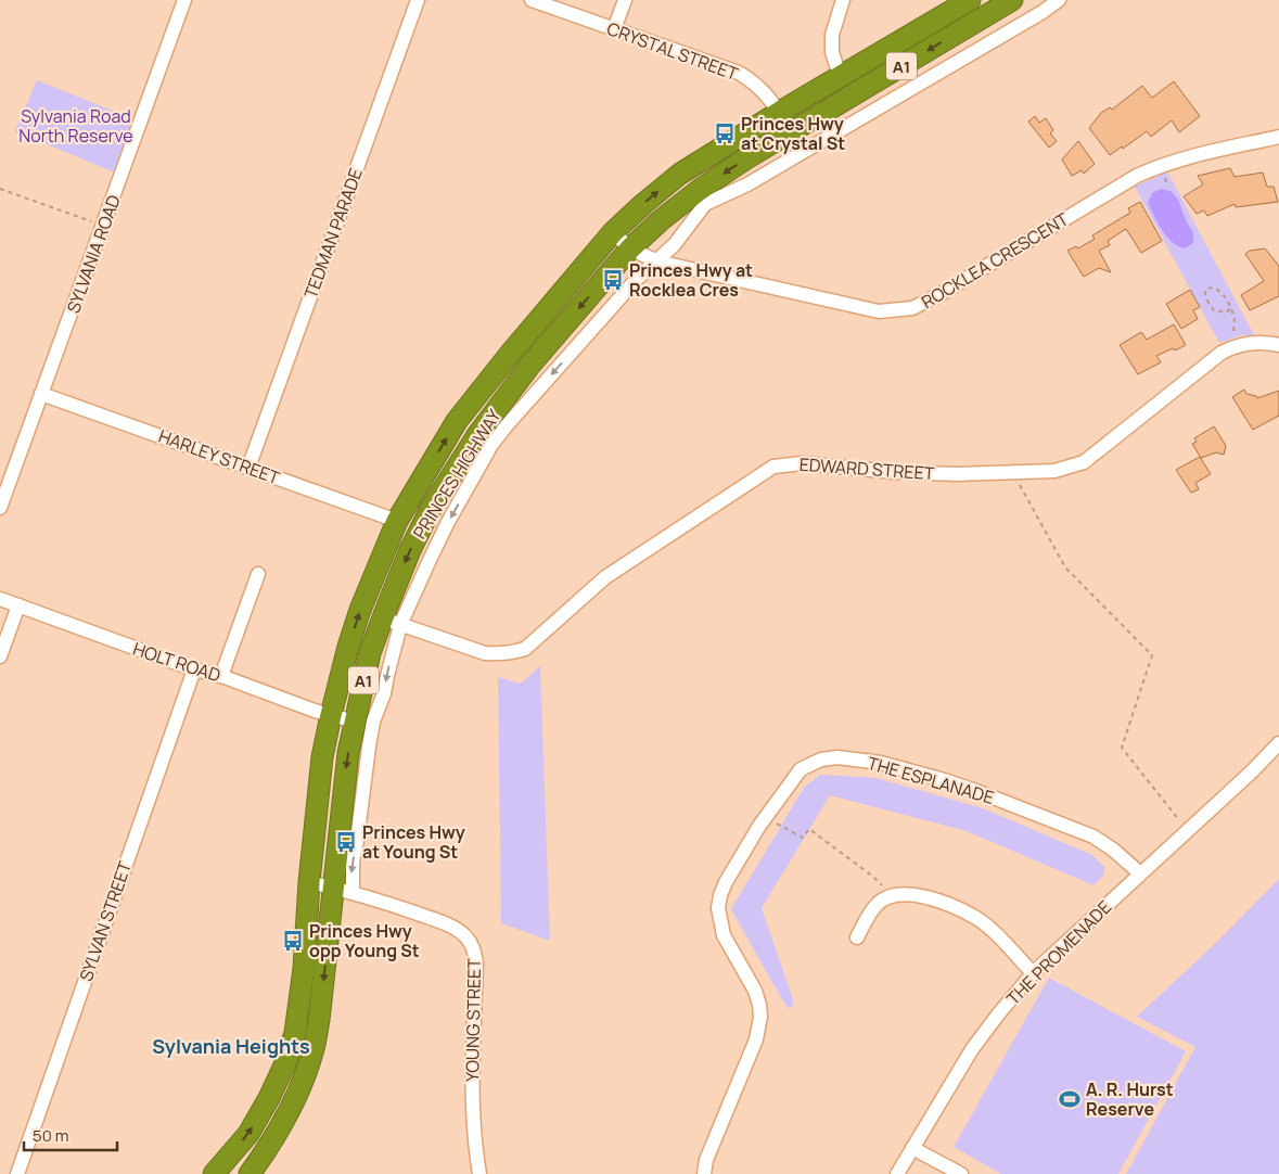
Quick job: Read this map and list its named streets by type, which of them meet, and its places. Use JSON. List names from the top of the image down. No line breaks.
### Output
{"streets":{"highway":["A1","PRINCES HIGHWAY"],"street":["CRYSTAL STREET","TEDMAN PARADE","SYLVANIA ROAD","ROCKLEA CRESCENT","HARLEY STREET","EDWARD STREET","HOLT ROAD","THE ESPLANADE","SYLVAN STREET","THE PROMENADE","YOUNG STREET"]},"crossings":[["CRYSTAL STREET","PRINCES HIGHWAY"],["TEDMAN PARADE","HARLEY STREET"],["SYLVANIA ROAD","HARLEY STREET"],["ROCKLEA CRESCENT","PRINCES HIGHWAY"],["HARLEY STREET","PRINCES HIGHWAY"],["EDWARD STREET","PRINCES HIGHWAY"],["PRINCES HIGHWAY","HOLT ROAD"],["PRINCES HIGHWAY","YOUNG STREET"],["HOLT ROAD","SYLVAN STREET"],["THE ESPLANADE","THE PROMENADE"]],"districts":["Sylvania Heights"],"parks":["Sylvania Road North Reserve"],"places":{"bus stop":["Princes Hwy at Crystal St","Princes Hwy at Rocklea Cres","Princes Hwy at Young St","Princes Hwy opp Young St"],"sports":["A. R. Hurst Reserve"]},"scale_bar":"50 m"}
